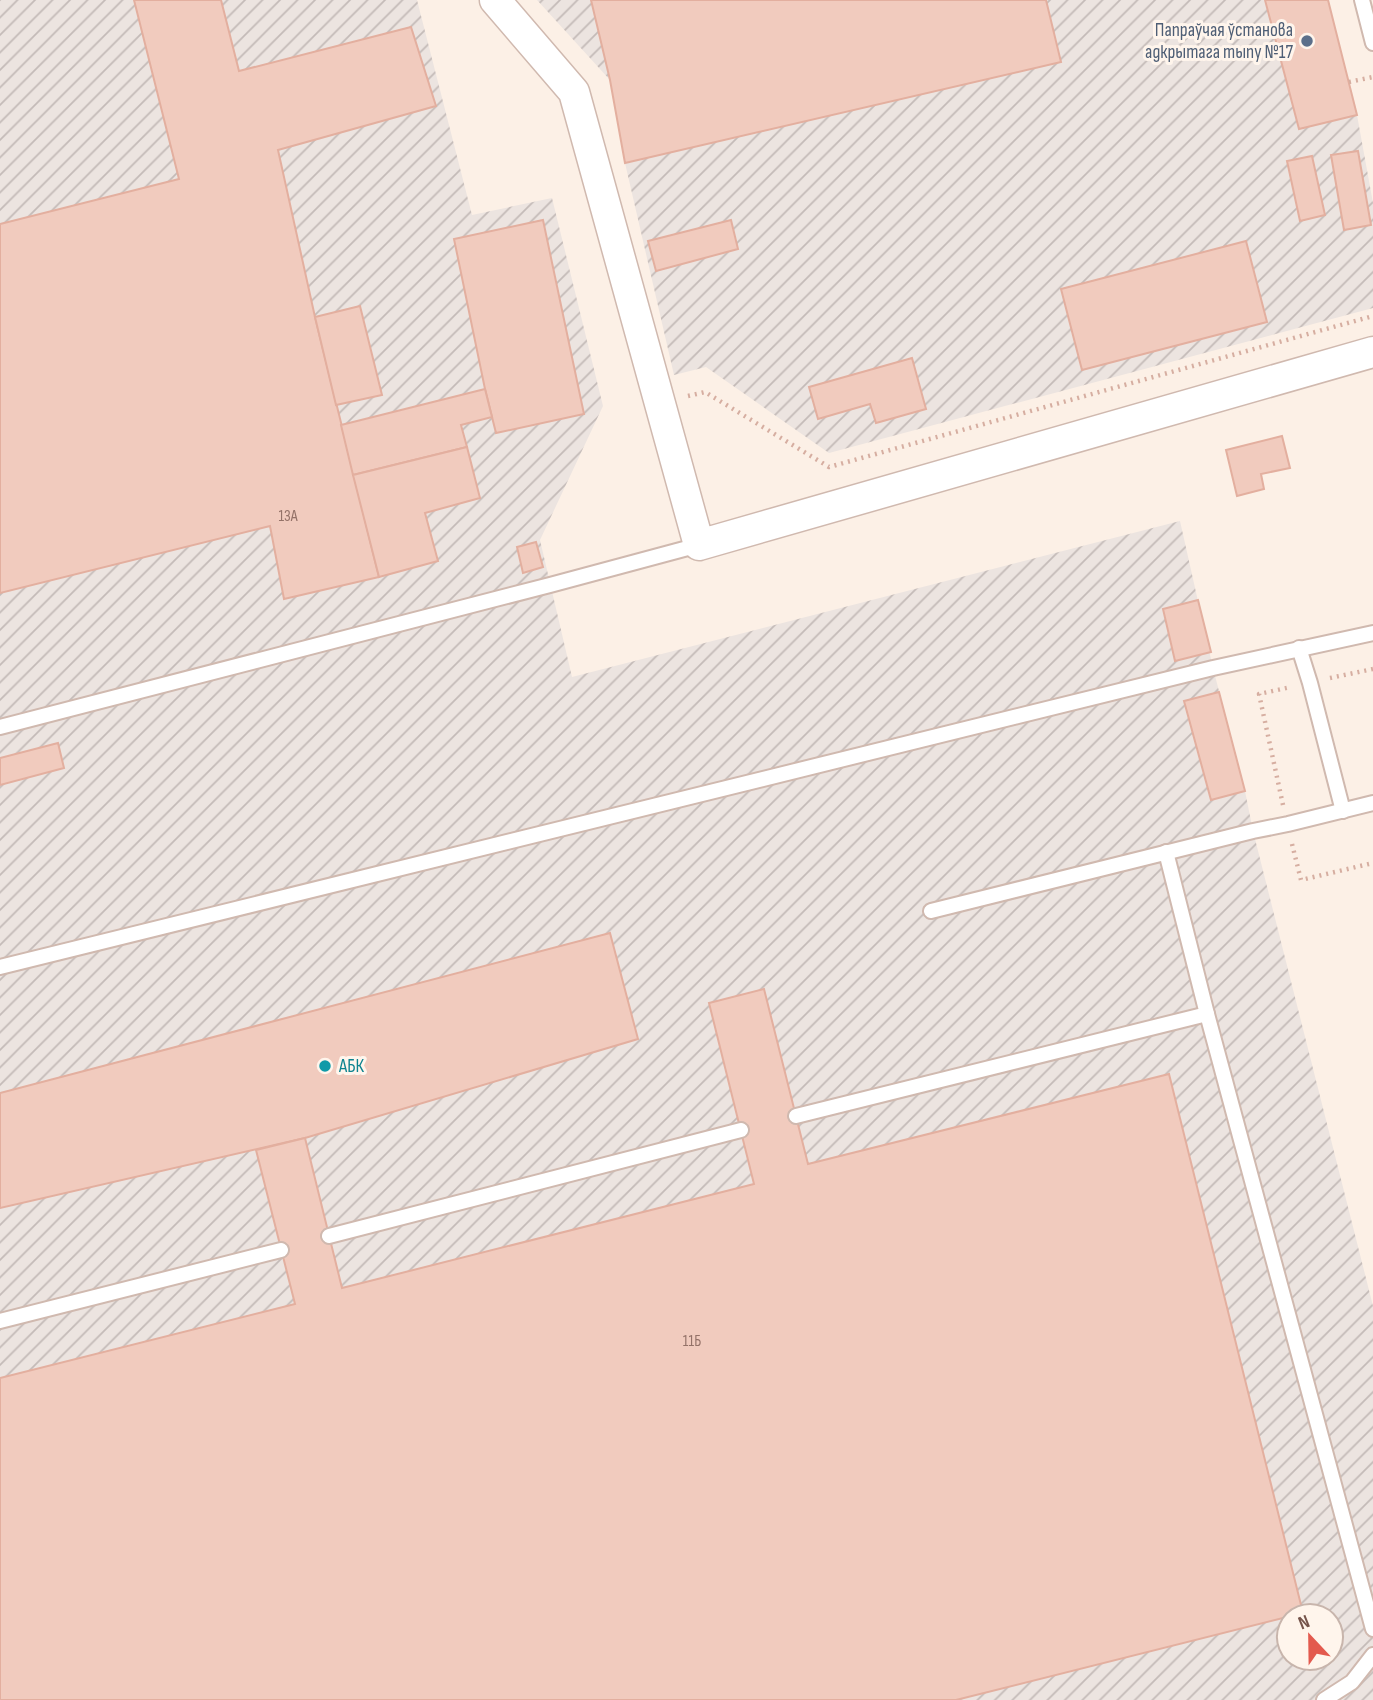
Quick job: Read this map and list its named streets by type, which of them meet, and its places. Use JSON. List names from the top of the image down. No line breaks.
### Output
{"places":["Папраўчая ўстанова адкрытага тыпу №17","АБК"],"house_numbers":["13А","11Б"],"north":"top"}
